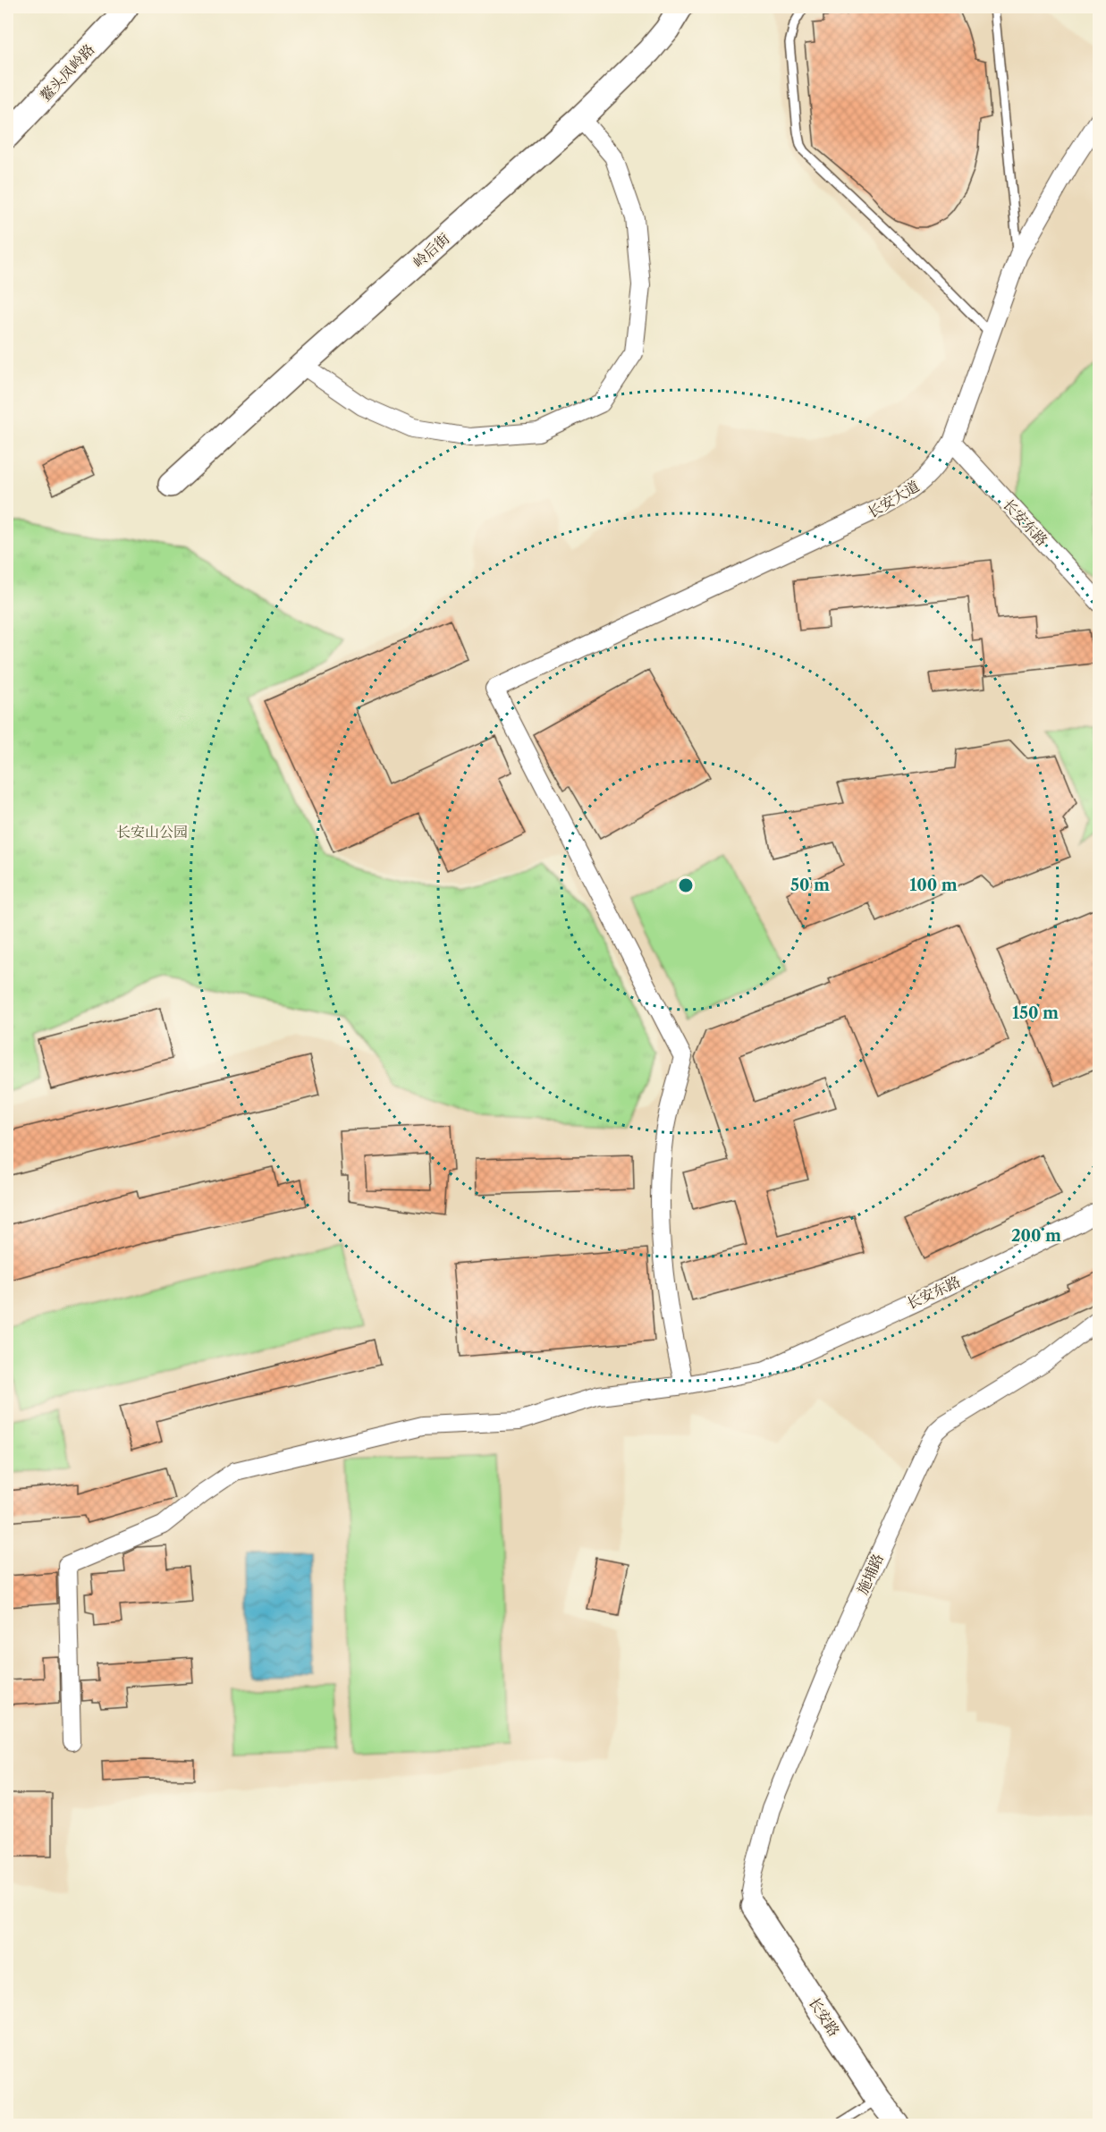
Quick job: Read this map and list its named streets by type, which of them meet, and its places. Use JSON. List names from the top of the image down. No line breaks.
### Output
{"streets":{"street":["鳌头凤岭路","岭后街","长安大道","长安东路","施埔路","长安路"]},"crossings":[["长安大道","长安东路"],["施埔路","长安路"]],"parks":["长安山公园"],"rings":["50 m","100 m","150 m","200 m"]}
